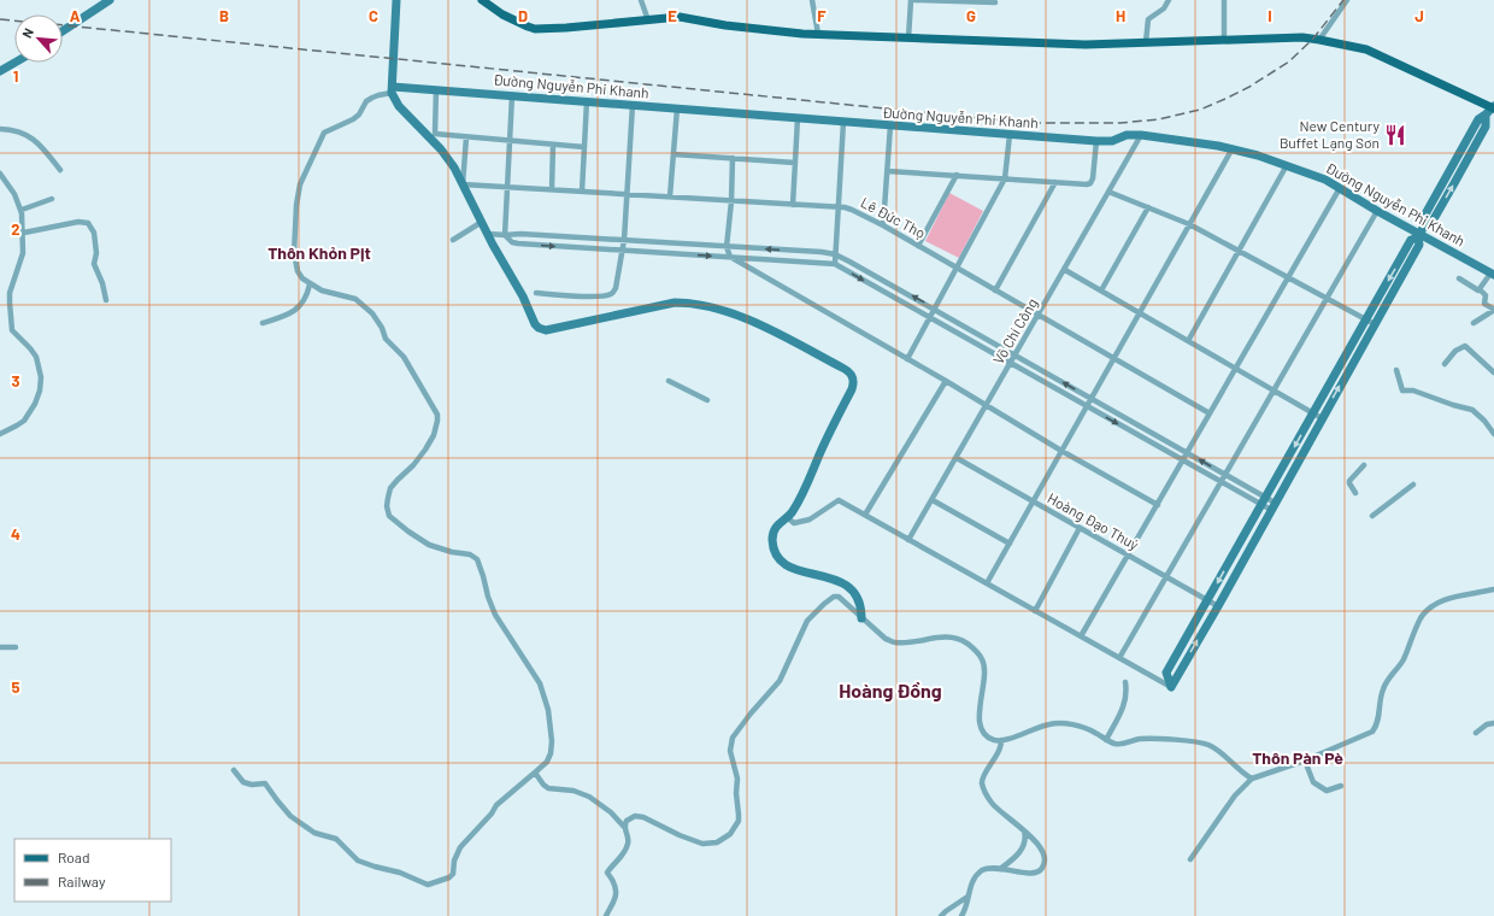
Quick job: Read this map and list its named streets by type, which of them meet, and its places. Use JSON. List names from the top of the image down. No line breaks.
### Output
{"streets":{"street":["Đường Nguyễn Phi Khanh","Lê Đức Thọ","Võ Chí Công","Hoàng Đạo Thuý"]},"crossings":[["Đường Nguyễn Phi Khanh","Võ Chí Công"],["Lê Đức Thọ","Võ Chí Công"],["Võ Chí Công","Hoàng Đạo Thuý"]],"districts":["Thôn Khỏn Pịt","Hoàng Đồng","Thôn Pàn Pè"],"places":{"restaurant":["New Century Buffet Lạng Sơn"]},"legend":["Road","Railway"],"north":"top left","grid":{"columns":["A","B","C","D","E","F","G","H","I","J"],"rows":["1","2","3","4","5"]}}
